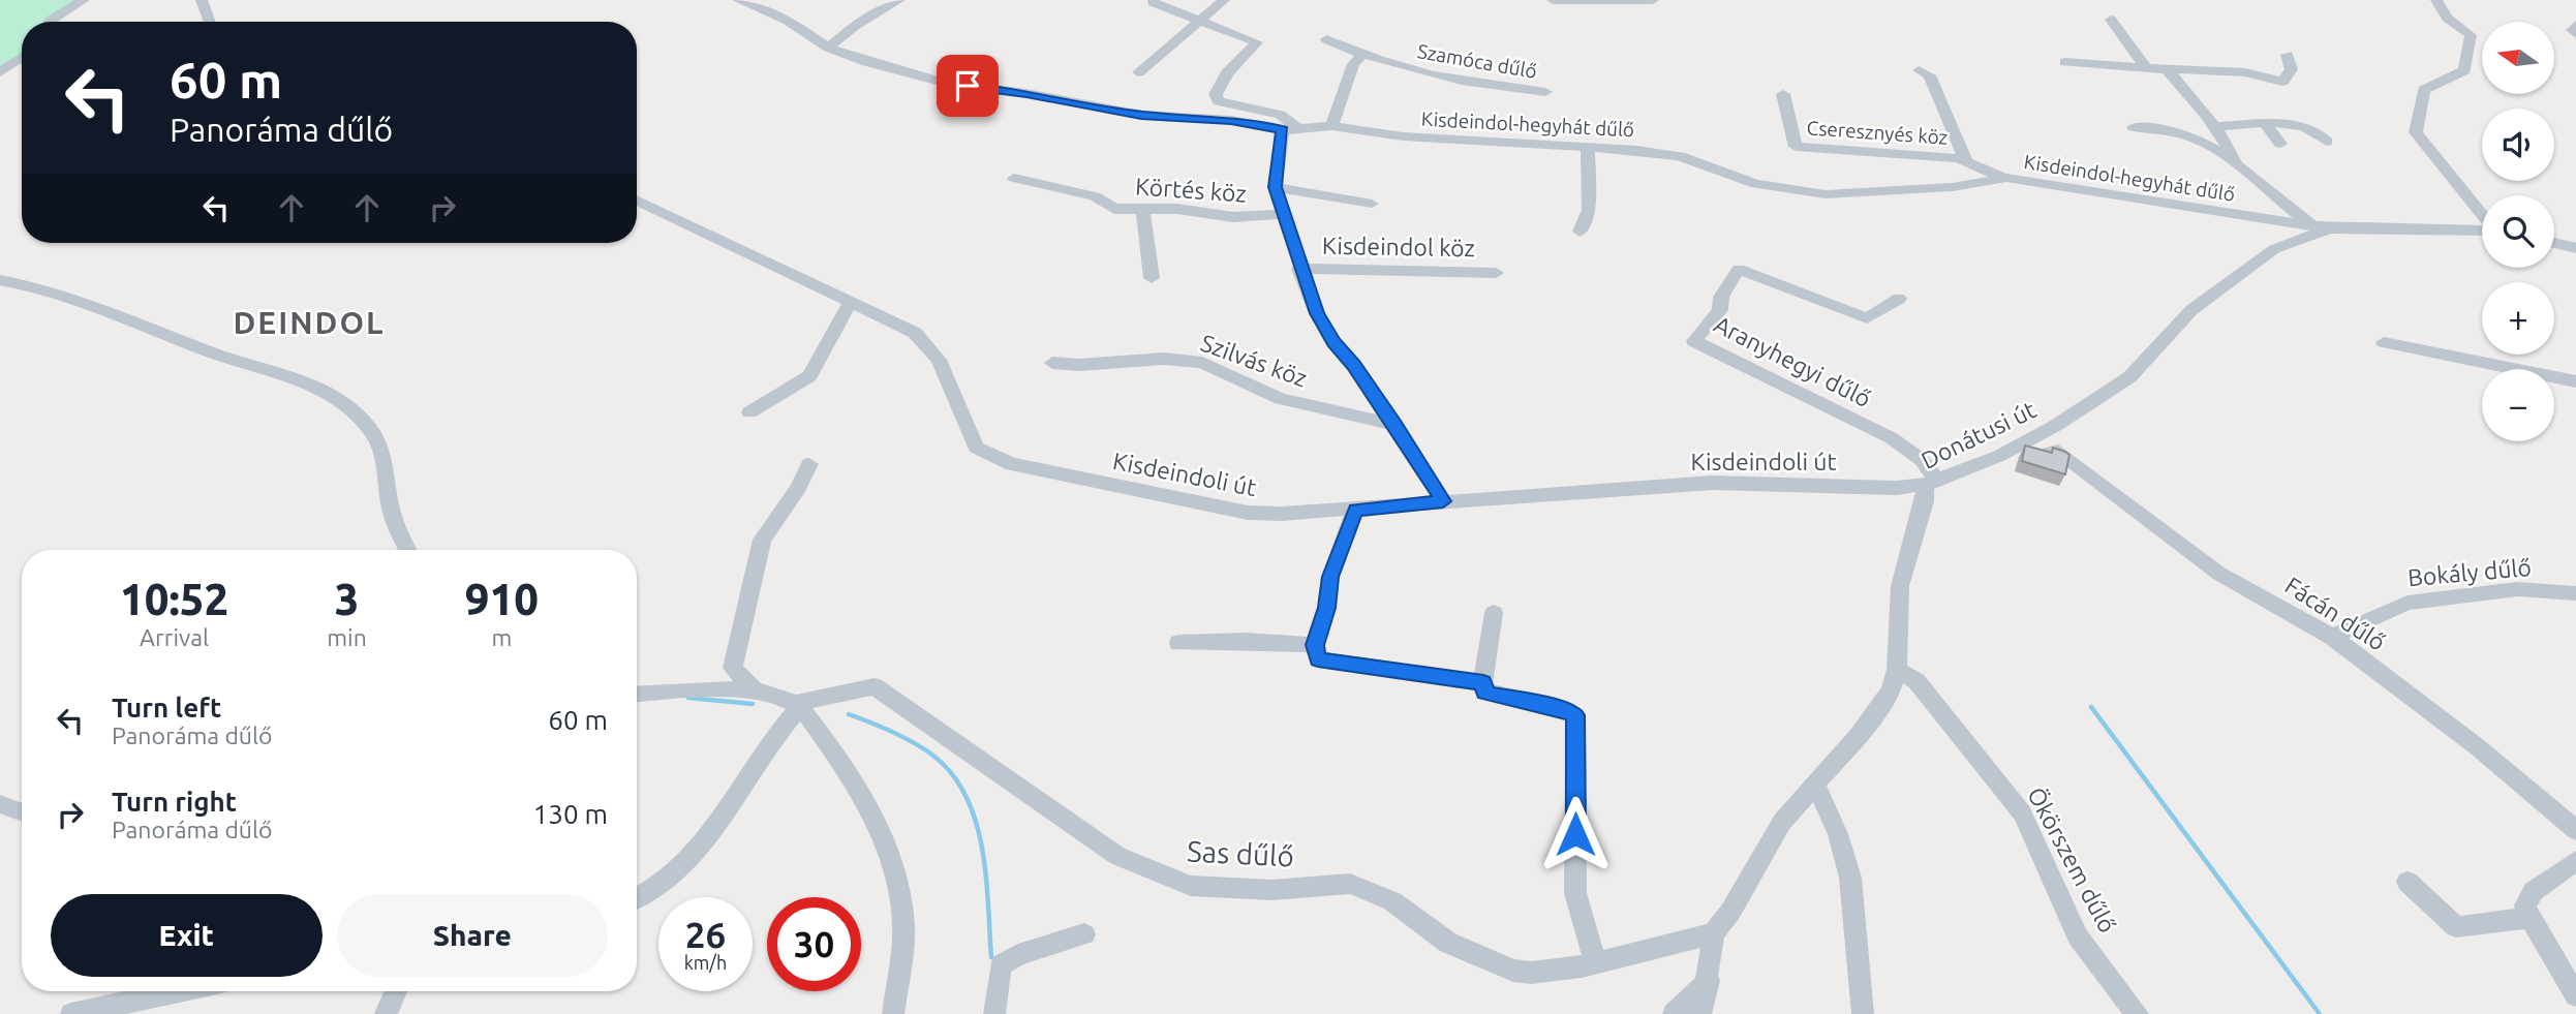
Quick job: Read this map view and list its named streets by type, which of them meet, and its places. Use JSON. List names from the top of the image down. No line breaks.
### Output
{"streets":{"street":["Szamóca dűlő","Kisdeindol-hegyhát dűlő","Cseresznyés köz","Körtés köz","Kisdeindol köz","Szilvás köz","Aranyhegyi dűlő","Donátusi út","Kisdeindoli út","Bokály dűlő","Fácán dűlő","Sas dűlő","Ökörszem dűlő"]},"crossings":[["Kisdeindol-hegyhát dűlő","Cseresznyés köz"],["Kisdeindol-hegyhát dűlő","Donátusi út"],["Aranyhegyi dűlő","Donátusi út"],["Aranyhegyi dűlő","Kisdeindoli út"],["Donátusi út","Kisdeindoli út"],["Donátusi út","Fácán dűlő"],["Donátusi út","Sas dűlő"],["Donátusi út","Ökörszem dűlő"],["Bokály dűlő","Fácán dűlő"]],"districts":["DEINDOL"],"north":"left","page":{"map_buttons":["+","−"],"turn":["60 m","Panoráma dűlő"],"eta":["10:52","Arrival","3","min","910","m"],"list":[{"name":"Turn left","note":"Panoráma dűlő","value":"60 m"},{"name":"Turn right","note":"Panoráma dűlő","value":"130 m"}],"buttons":["Exit","Share"],"speed":"26 km/h","limit":"30"}}
